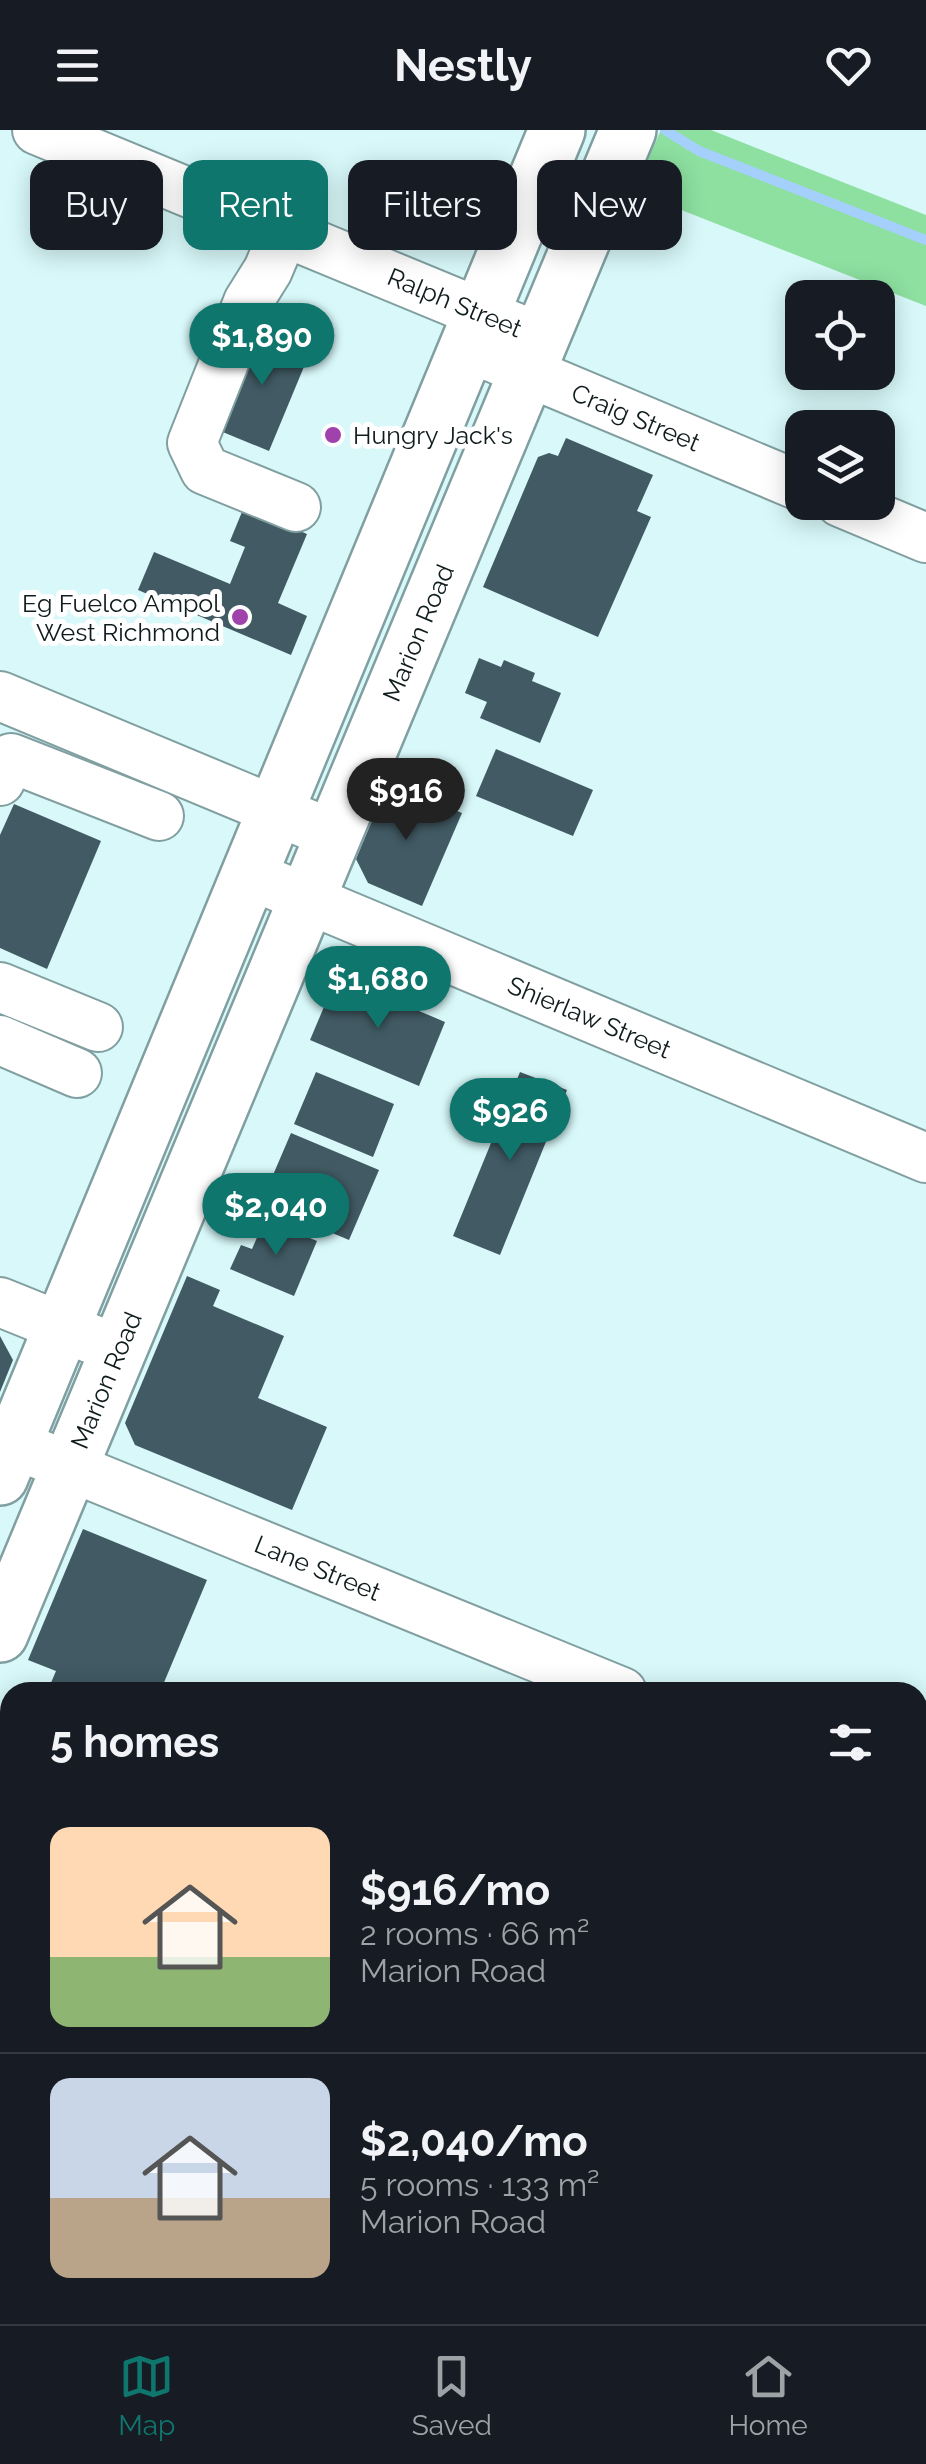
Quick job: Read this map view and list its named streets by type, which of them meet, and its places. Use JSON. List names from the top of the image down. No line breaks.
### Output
{"streets":{"main road":["Marion Road"],"street":["Ralph Street","Craig Street","Shierlaw Street","Lane Street"]},"crossings":[["Ralph Street","Craig Street"],["Ralph Street","Marion Road"],["Craig Street","Marion Road"],["Marion Road","Shierlaw Street"],["Marion Road","Lane Street"]],"places":["Hungry Jack's","Eg Fuelco Ampol West Richmond"],"page":{"header":"Nestly","chip":["Buy","Rent","Filters","New"],"price":["$1,890","$916","$1,680","$926","$2,040"],"heading":"5 homes","list":[{"name":"$916/mo","note":"2 rooms · 66 m² · Marion Road"},{"name":"$2,040/mo","note":"5 rooms · 133 m² · Marion Road"}],"tabs":["Map","Saved","Home"]}}
